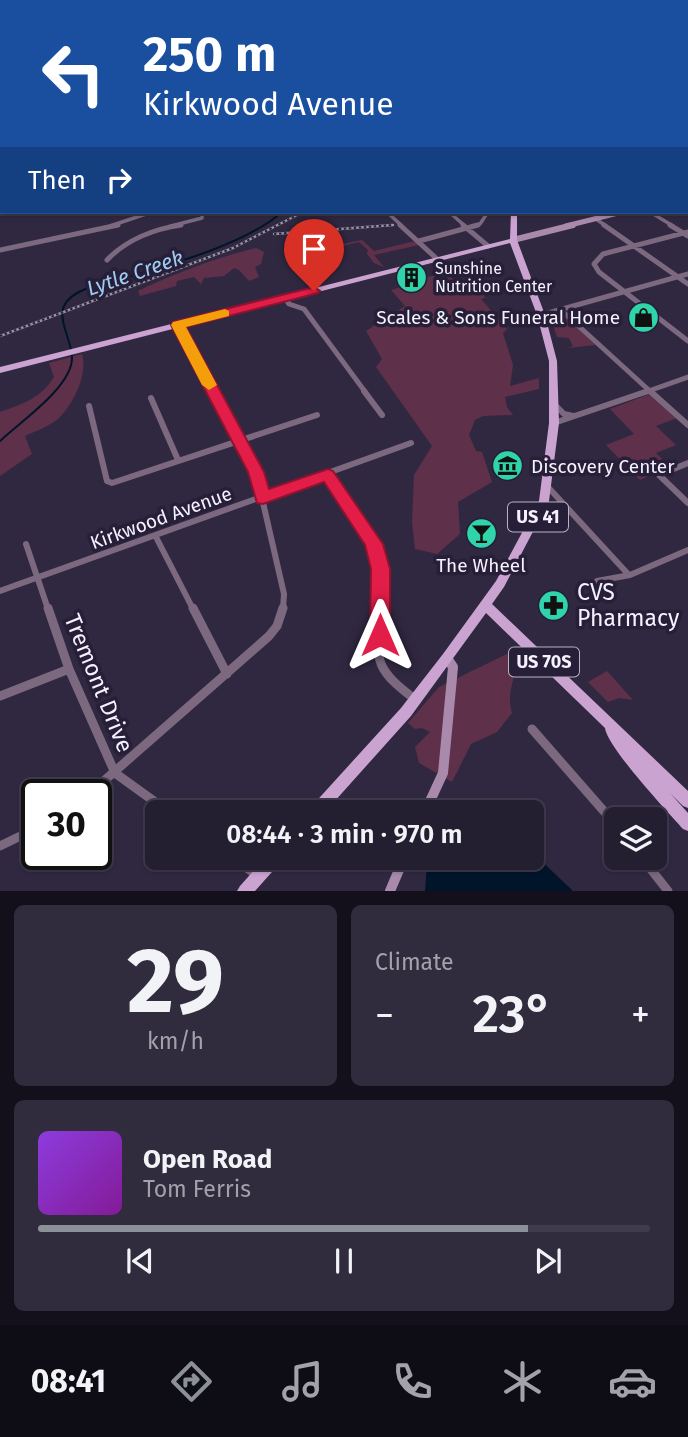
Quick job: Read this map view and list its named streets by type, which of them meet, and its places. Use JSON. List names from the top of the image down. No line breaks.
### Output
{"streets":{"main road":["US 41","US 70S"],"street":["Kirkwood Avenue","Tremont Drive"]},"crossings":[["US 41","US 70S"],["Kirkwood Avenue","Tremont Drive"]],"water":["Lytle Creek"],"places":{"building":["Sunshine Nutrition Center"],"shop":["Scales & Sons Funeral Home"],"museum":["Discovery Center"],"bar":["The Wheel"],"pharmacy":["CVS Pharmacy"]},"page":{"turn":["250 m","Kirkwood Avenue"],"then":"Then","limit":"30","trip":"08:44 · 3 min · 970 m","tile":[["29","km/h"],"Climate"],"heat":["−","23°","+"],"song":["Open Road","Tom Ferris"],"tabs":"08:41"}}
